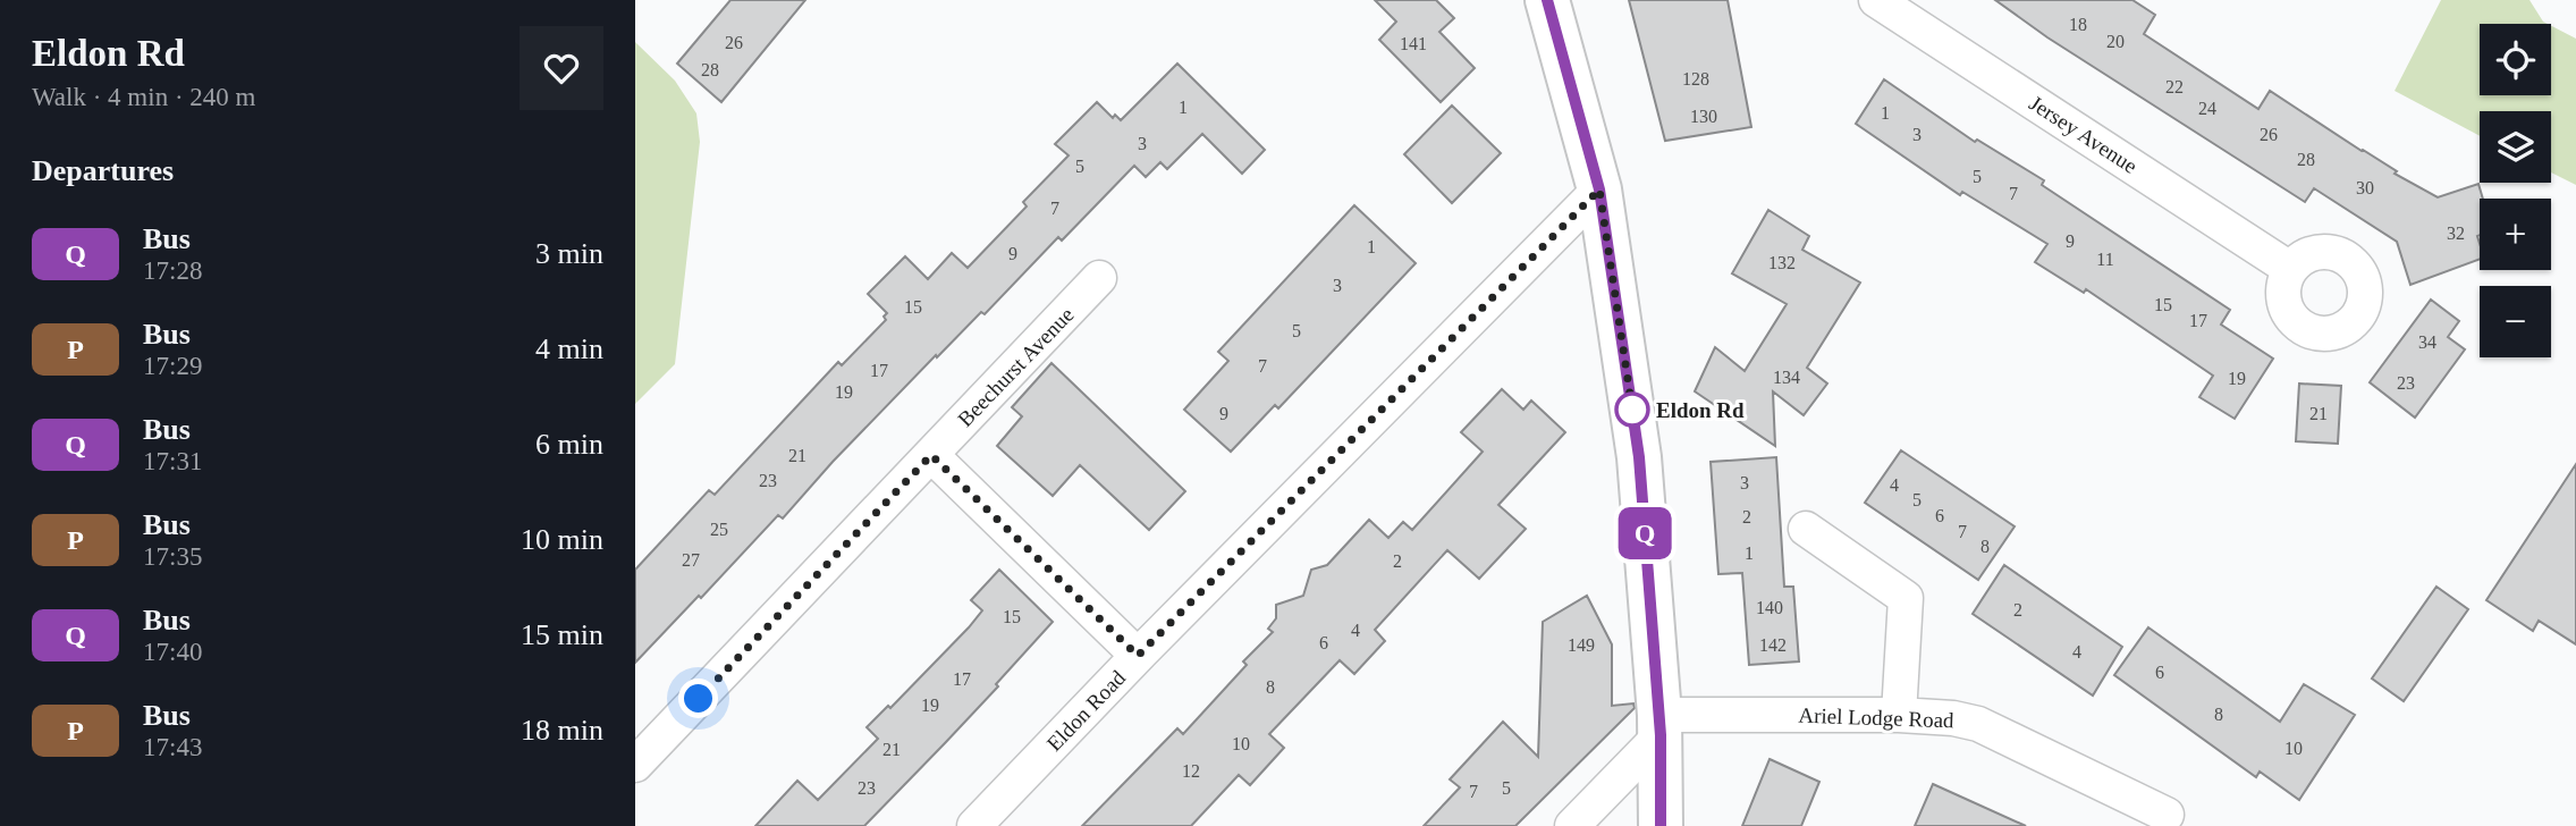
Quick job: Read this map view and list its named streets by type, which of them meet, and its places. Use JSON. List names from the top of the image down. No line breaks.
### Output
{"streets":{"street":["Jersey Avenue","Beechurst Avenue","Eldon Road","Ariel Lodge Road"]},"places":["Eldon Rd"],"lines":["bus line Q"],"house_numbers":["18","20","26","141","28","128","22","1","24","1","130","3","26","3","28","5","5","30","7","7","32","9","1","9","11","132","3","15","15","17","5","34","7","17","134","19","23","19","9","21","21","23","3","4","5","6","2","25","7","8","1","27","2","140","2","15","4","6","149","142","4","6","17","8","19","8","10","10","21","12","23","5","7"],"page":{"heading":[["Eldon Rd","Walk · 4 min · 240 m"],"Departures"],"on_map":"Q","map_buttons":["+","−"],"list":[{"mark":"Q","name":"Bus","note":"17:28","value":"3 min"},{"mark":"P","name":"Bus","note":"17:29","value":"4 min"},{"mark":"Q","name":"Bus","note":"17:31","value":"6 min"},{"mark":"P","name":"Bus","note":"17:35","value":"10 min"},{"mark":"Q","name":"Bus","note":"17:40","value":"15 min"},{"mark":"P","name":"Bus","note":"17:43","value":"18 min"}]}}
